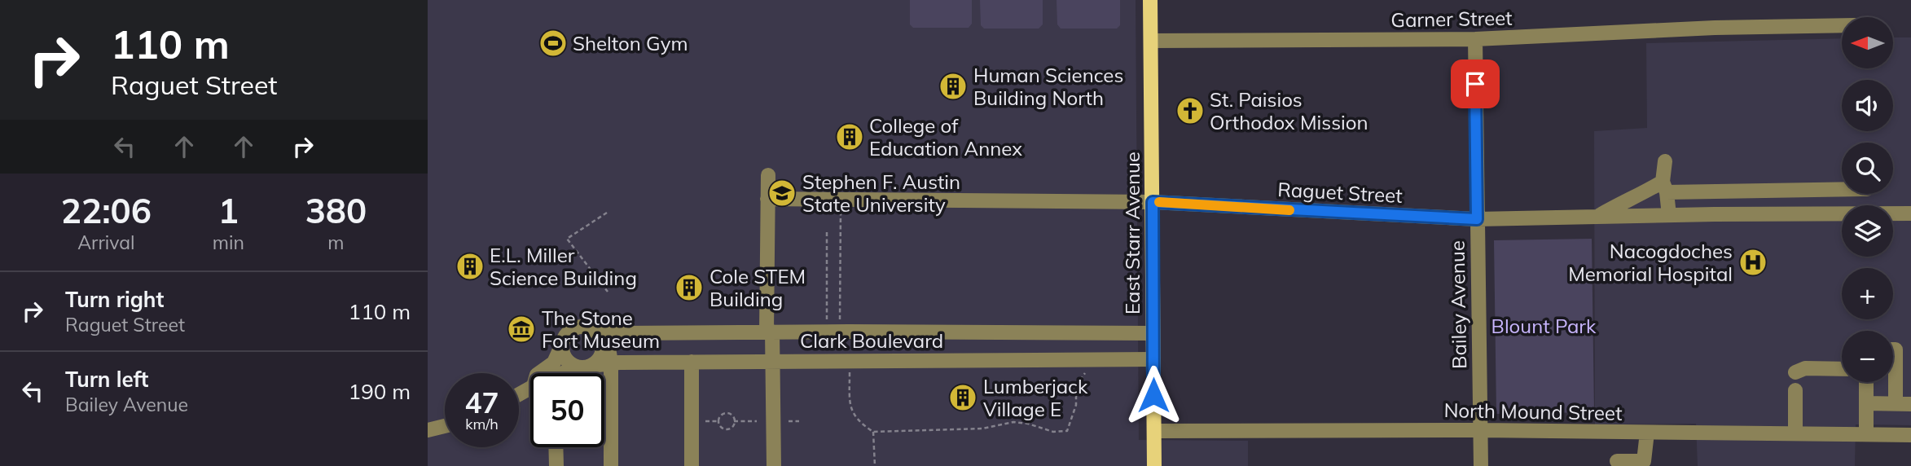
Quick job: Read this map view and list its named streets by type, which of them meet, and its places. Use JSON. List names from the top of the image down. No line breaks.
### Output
{"streets":{"main road":["East Starr Avenue"],"street":["Garner Street","Raguet Street","Bailey Avenue","Clark Boulevard","North Mound Street"]},"crossings":[["Garner Street","East Starr Avenue"],["Garner Street","Bailey Avenue"],["Raguet Street","East Starr Avenue"],["Raguet Street","Bailey Avenue"],["East Starr Avenue","Clark Boulevard"],["East Starr Avenue","North Mound Street"],["Bailey Avenue","North Mound Street"]],"parks":["Blount Park"],"places":{"sports":["Shelton Gym"],"building":["Human Sciences Building North","College of Education Annex","E.L. Miller Science Building","Cole STEM Building","Lumberjack Village E"],"church":["St. Paisios Orthodox Mission"],"school or university":["Stephen F. Austin State University"],"hospital":["Nacogdoches Memorial Hospital"],"museum":["The Stone Fort Museum"]},"north":"left","page":{"turn":["110 m","Raguet Street"],"map_buttons":["+","−"],"eta":["22:06","Arrival","1","min","380","m"],"list":[{"name":"Turn right","note":"Raguet Street","value":"110 m"},{"name":"Turn left","note":"Bailey Avenue","value":"190 m"}],"speed":"47 km/h","limit":"50"}}
